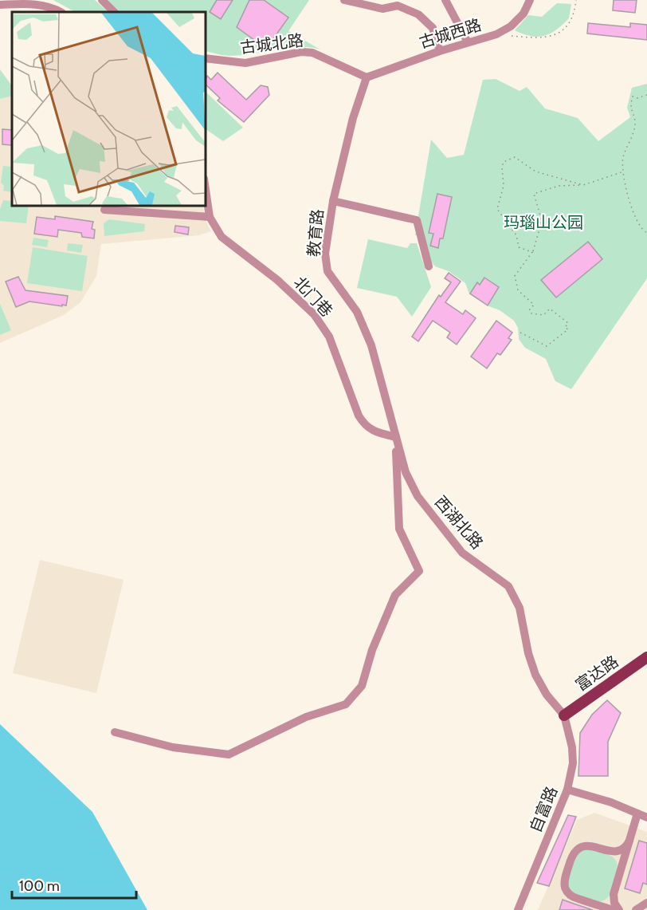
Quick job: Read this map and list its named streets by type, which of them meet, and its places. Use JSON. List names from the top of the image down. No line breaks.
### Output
{"streets":{"main road":["富达路"],"street":["古城西路","古城北路","教育路","北门巷","西湖北路","自富路"]},"crossings":[["古城西路","古城北路"],["古城西路","教育路"],["古城北路","教育路"],["教育路","北门巷"],["教育路","西湖北路"],["北门巷","西湖北路"],["西湖北路","富达路"],["西湖北路","自富路"],["富达路","自富路"]],"parks":["玛瑙山公园"],"scale_bar":"100 m"}
